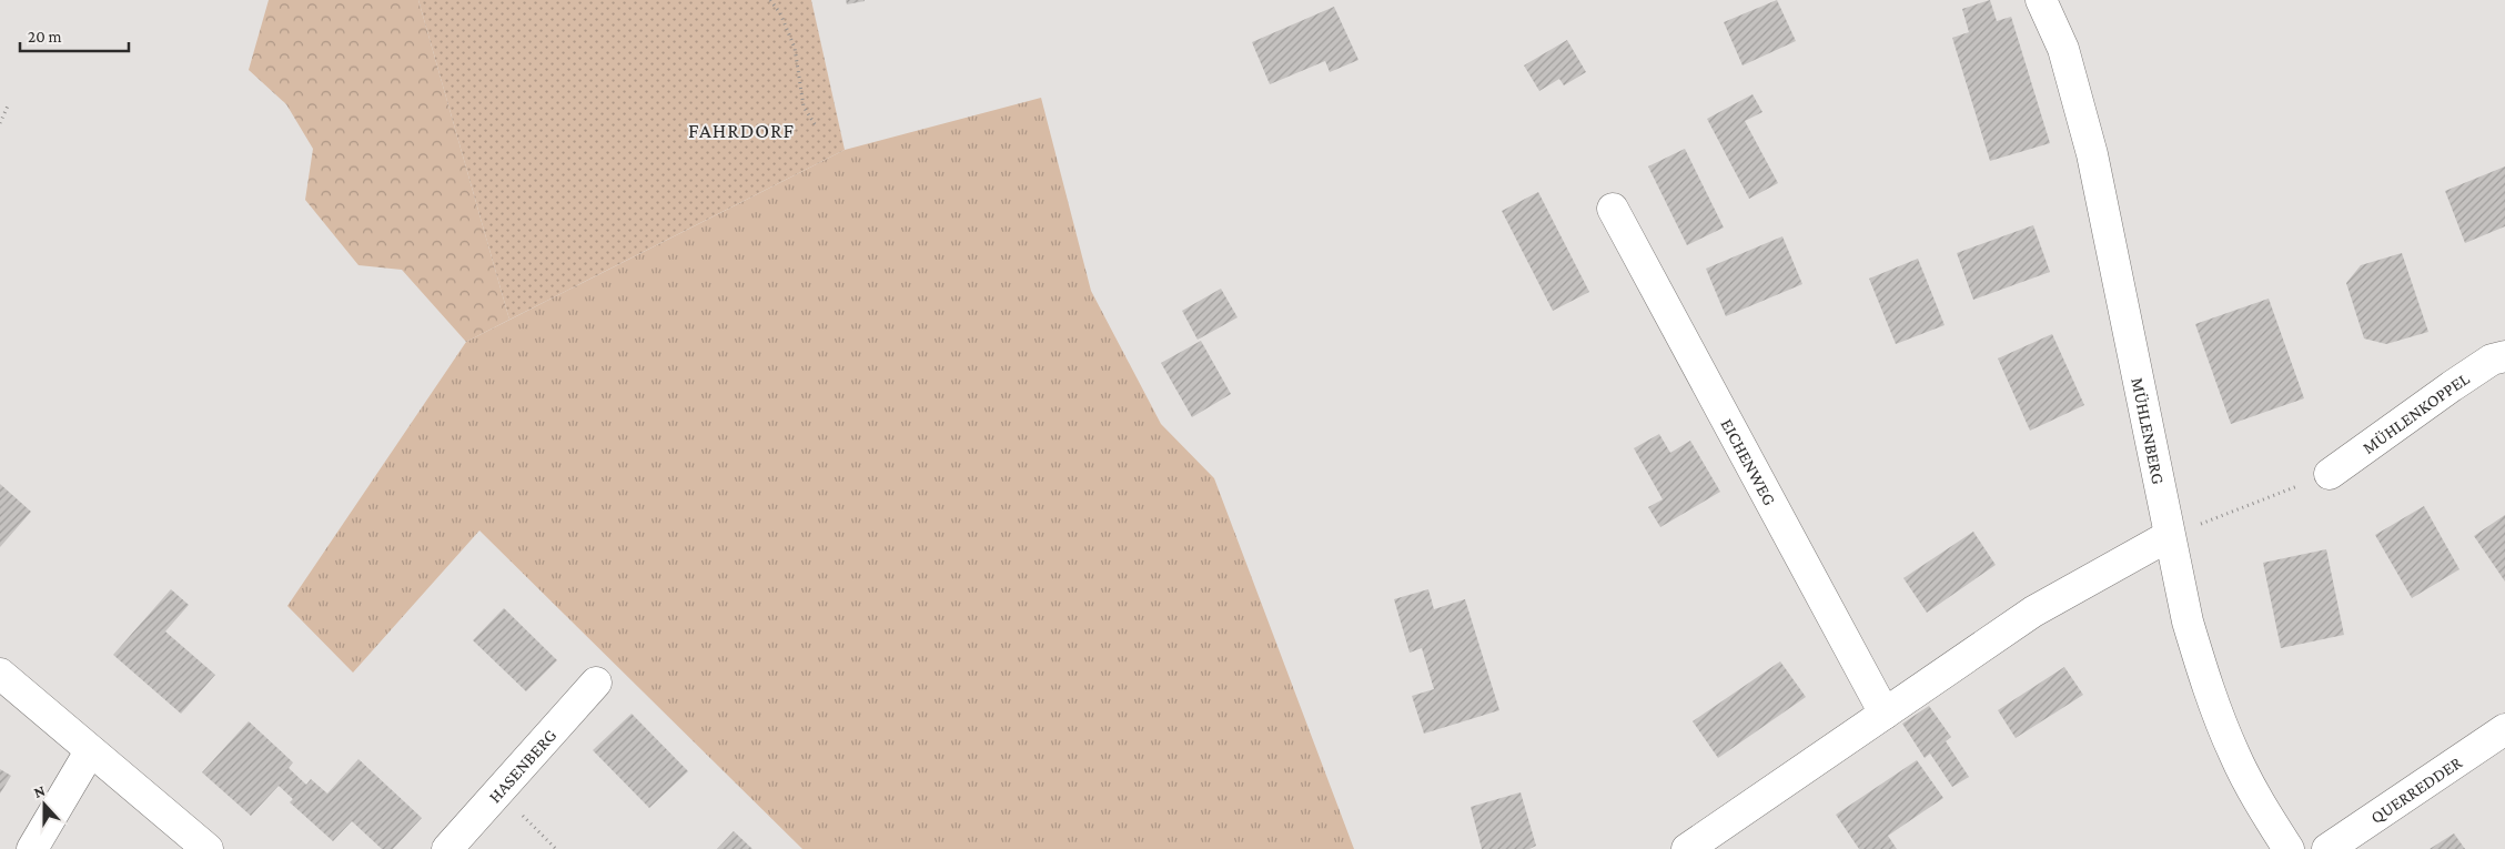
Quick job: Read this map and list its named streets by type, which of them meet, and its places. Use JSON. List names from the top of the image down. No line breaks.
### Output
{"streets":{"street":["MÜHLENKOPPEL","MÜHLENBERG","EICHENWEG","HASENBERG","QUERREDDER"]},"districts":["FAHRDORF"],"scale_bar":"20 m","north":"top"}
